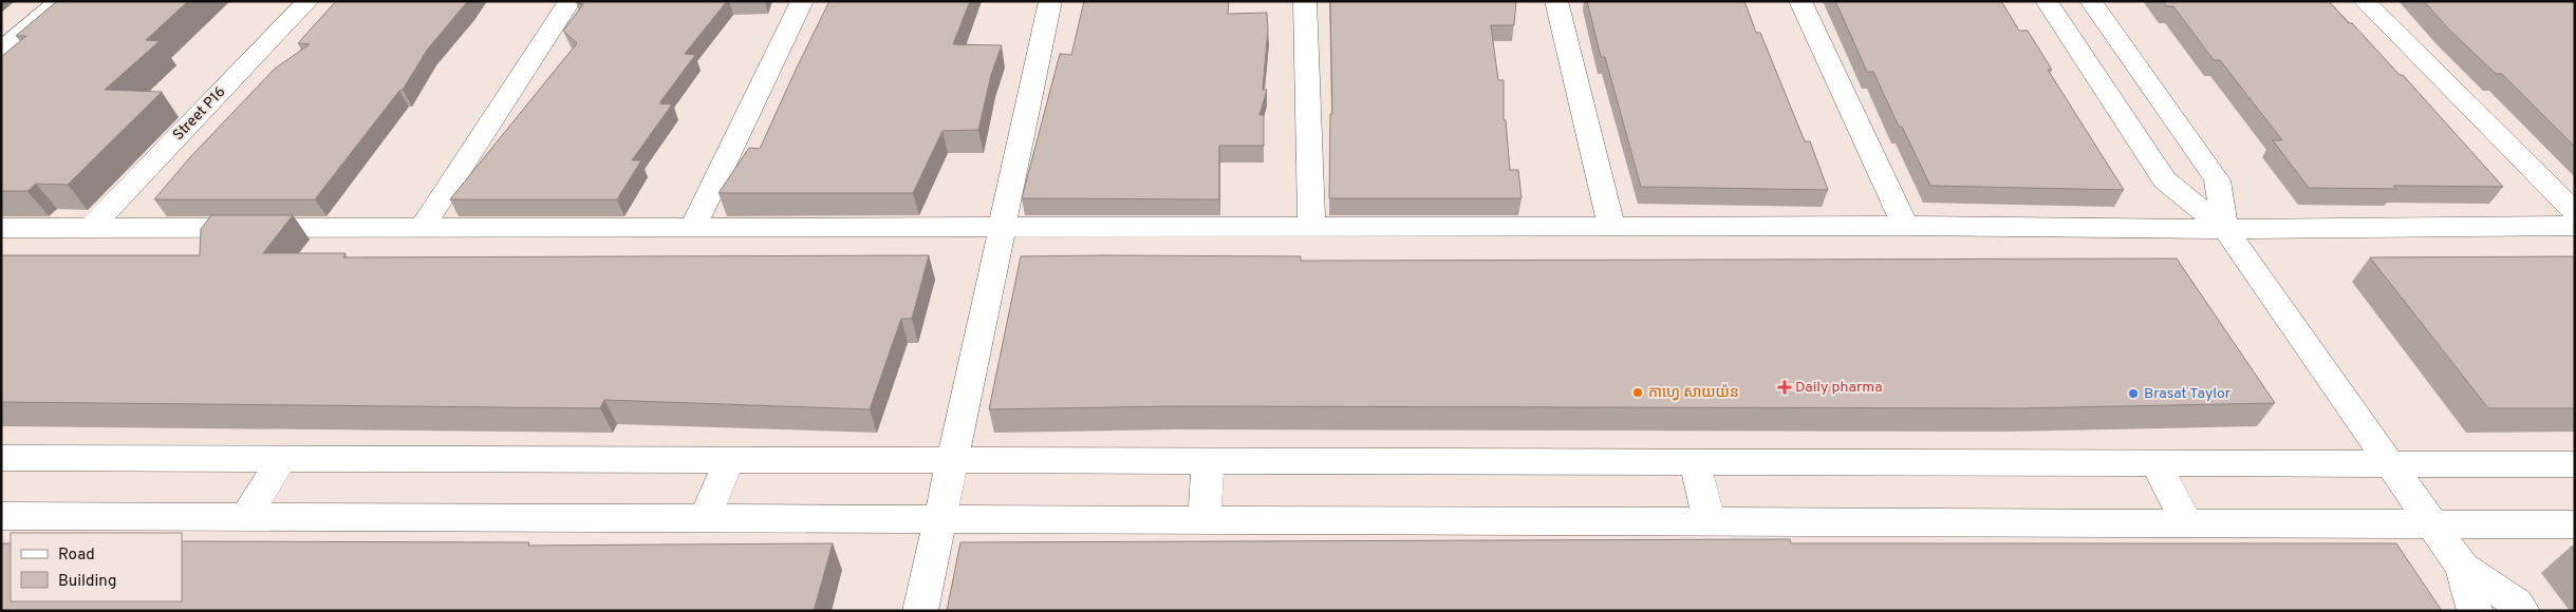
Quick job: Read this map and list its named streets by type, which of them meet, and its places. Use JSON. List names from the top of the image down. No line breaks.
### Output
{"streets":{"street":["Street P16"]},"places":{"health":["Daily pharma"],"other":["កាហ្វេ សាយយ៉ន","Brasat Taylor"]},"legend":["Road","Building"]}
